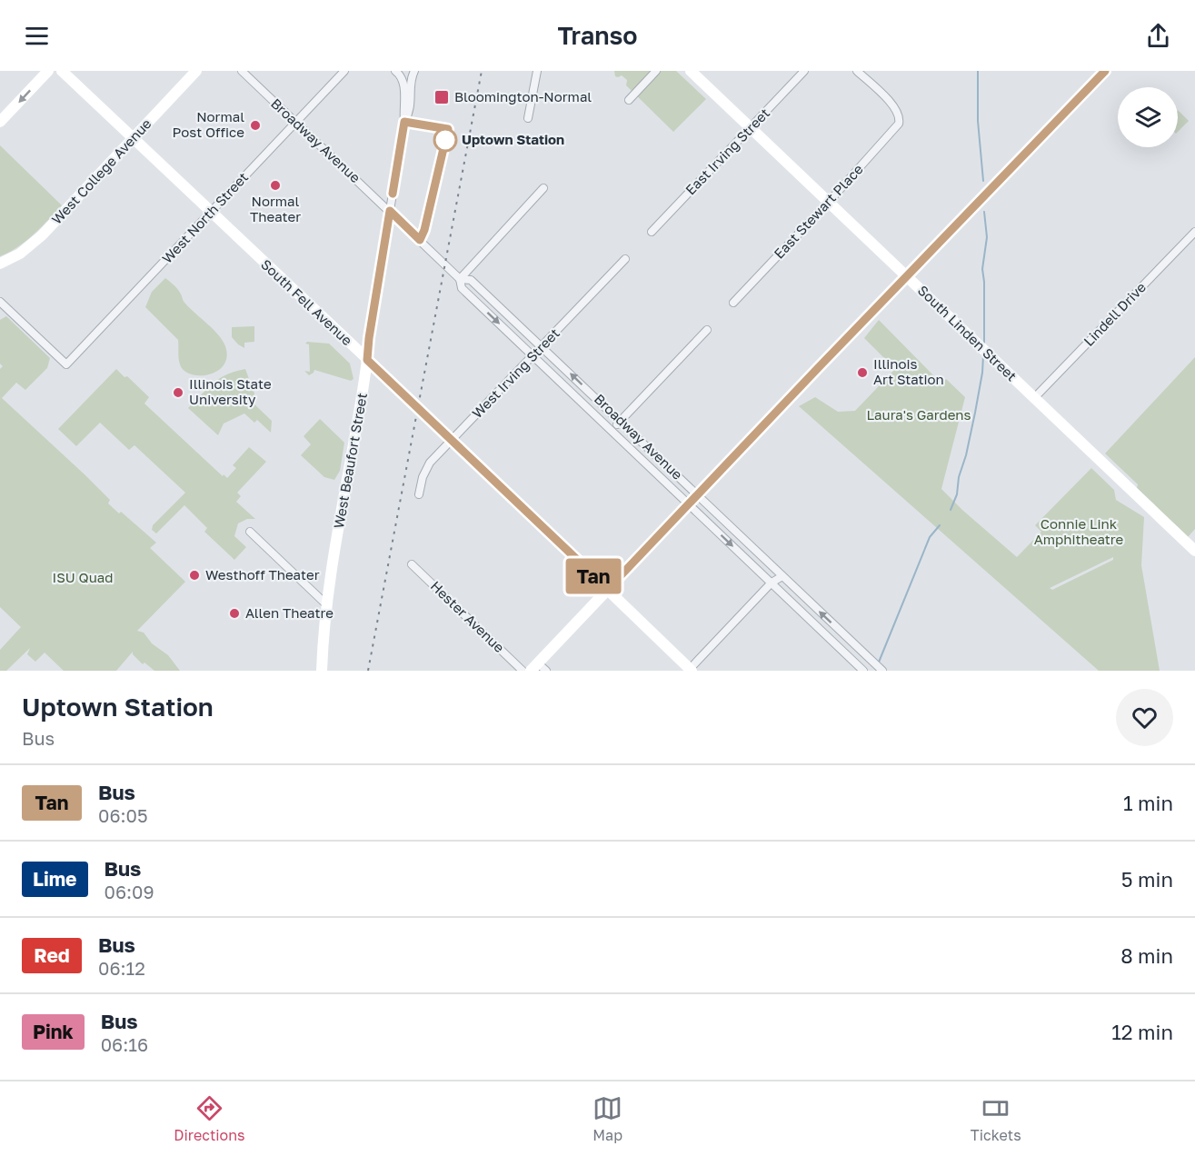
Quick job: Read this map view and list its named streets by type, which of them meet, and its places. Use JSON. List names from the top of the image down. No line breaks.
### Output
{"streets":{"main road":["West College Avenue","South Fell Avenue","South Linden Street","West Beaufort Street"],"street":["Broadway Avenue","East Irving Street","East Stewart Place","West North Street","Lindell Drive","West Irving Street","Hester Avenue"]},"crossings":[["Broadway Avenue","West North Street"],["Broadway Avenue","West Irving Street"],["Broadway Avenue","West Beaufort Street"],["East Irving Street","South Linden Street"],["West College Avenue","South Fell Avenue"],["East Stewart Place","South Linden Street"],["West North Street","South Fell Avenue"],["South Fell Avenue","West Irving Street"],["South Fell Avenue","West Beaufort Street"],["Lindell Drive","South Linden Street"]],"parks":["Laura's Gardens","Connie Link Amphitheatre","ISU Quad"],"places":{"transit":["Bloomington-Normal"],"other":["Normal Post Office","Uptown Station","Normal Theater","Illinois Art Station","Illinois State University","Westhoff Theater","Allen Theatre"]},"lines":["bus line Tan"],"page":{"header":"Transo","on_map":"Tan","heading":["Uptown Station","Bus"],"list":[{"mark":"Tan","name":"Bus","note":"06:05","value":"1 min"},{"mark":"Lime","name":"Bus","note":"06:09","value":"5 min"},{"mark":"Red","name":"Bus","note":"06:12","value":"8 min"},{"mark":"Pink","name":"Bus","note":"06:16","value":"12 min"}],"tabs":["Directions","Map","Tickets"]}}
